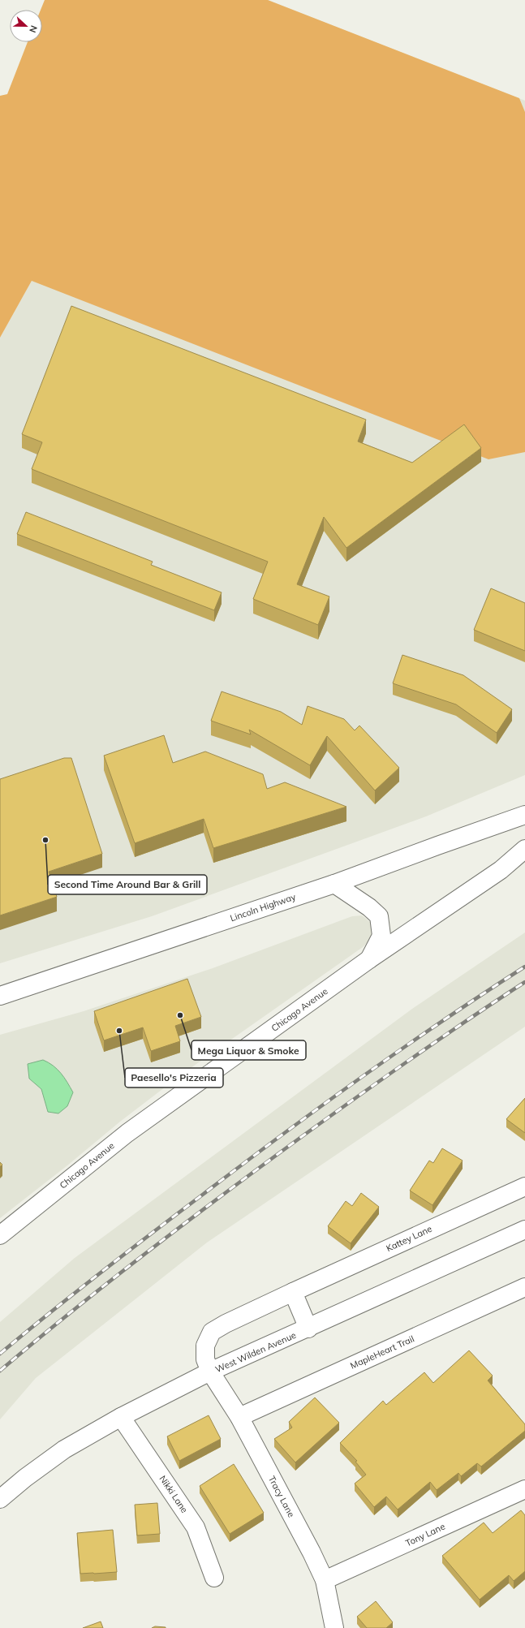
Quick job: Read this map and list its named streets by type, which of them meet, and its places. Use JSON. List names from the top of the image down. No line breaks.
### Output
{"streets":{"main road":["Lincoln Highway","Chicago Avenue","Kattey Lane","West Wilden Avenue","MapleHeart Trail","Nikki Lane","Tracy Lane","Tony Lane"]},"crossings":[["Kattey Lane","West Wilden Avenue"],["Kattey Lane","Tracy Lane"],["West Wilden Avenue","Nikki Lane"],["West Wilden Avenue","Tracy Lane"],["MapleHeart Trail","Tracy Lane"],["Tracy Lane","Tony Lane"]],"places":["Second Time Around Bar & Grill","Mega Liquor & Smoke","Paesello's Pizzeria"],"north":"right"}
